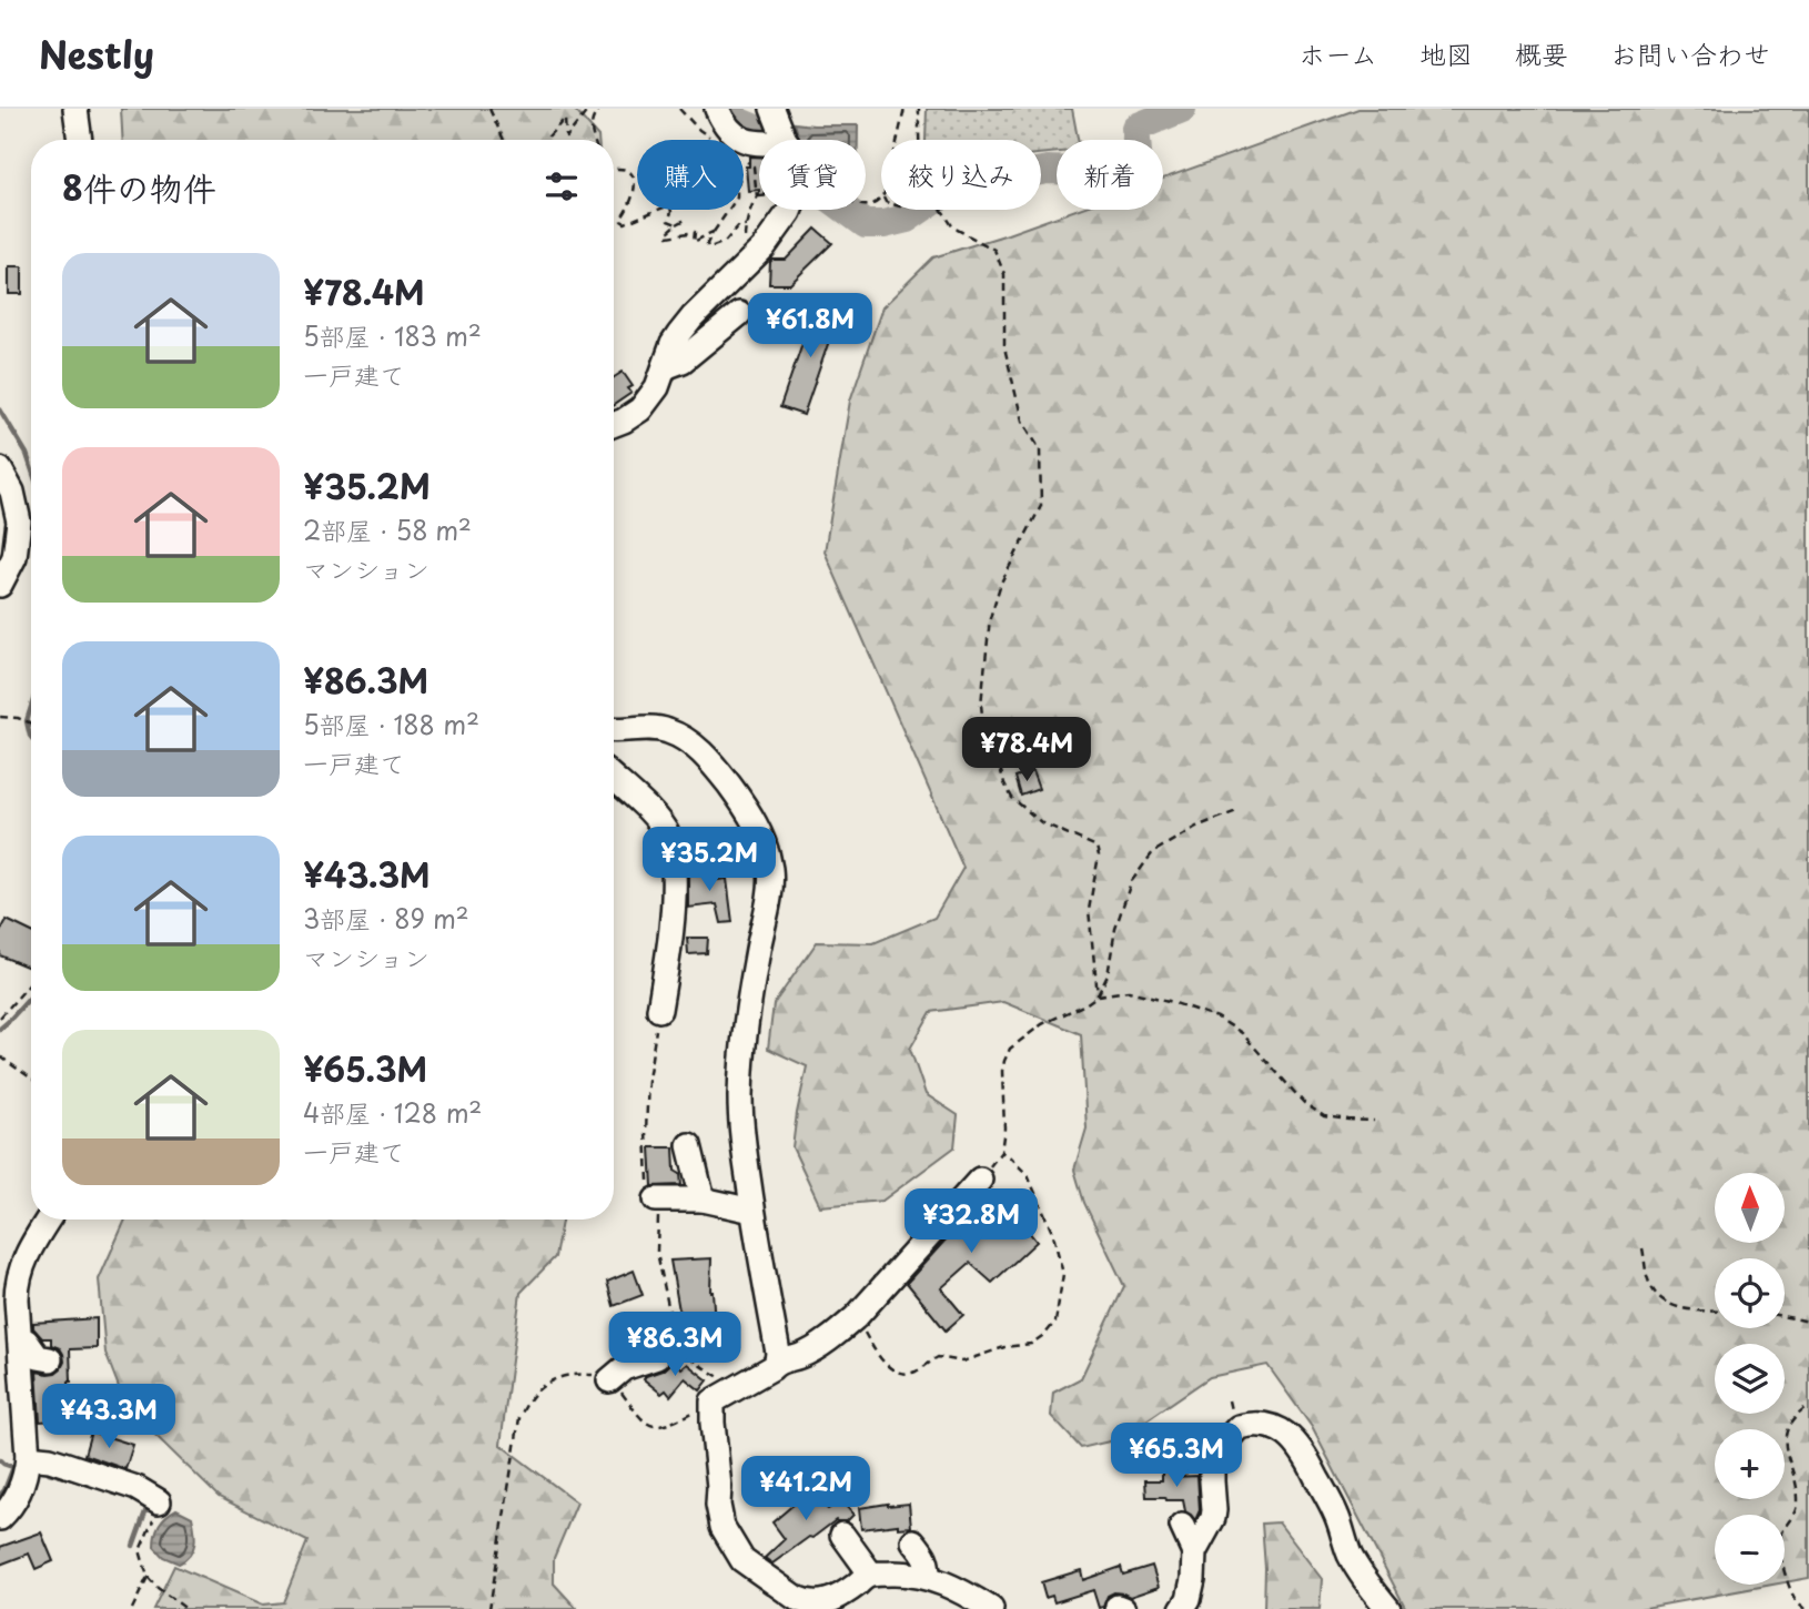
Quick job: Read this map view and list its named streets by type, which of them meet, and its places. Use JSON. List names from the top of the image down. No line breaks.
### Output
{"north":"top","page":{"header":"Nestly","nav":["ホーム","地図","概要","お問い合わせ"],"chip":["購入","賃貸","絞り込み","新着"],"heading":"8件の物件","list":[{"name":"¥78.4M","note":"5部屋 · 183 m² · 一戸建て"},{"name":"¥35.2M","note":"2部屋 · 58 m² · マンション"},{"name":"¥86.3M","note":"5部屋 · 188 m² · 一戸建て"},{"name":"¥43.3M","note":"3部屋 · 89 m² · マンション"},{"name":"¥65.3M","note":"4部屋 · 128 m² · 一戸建て"}],"price":["¥61.8M","¥78.4M","¥35.2M","¥32.8M","¥86.3M","¥43.3M","¥65.3M","¥41.2M"],"map_buttons":["+","−"]}}
